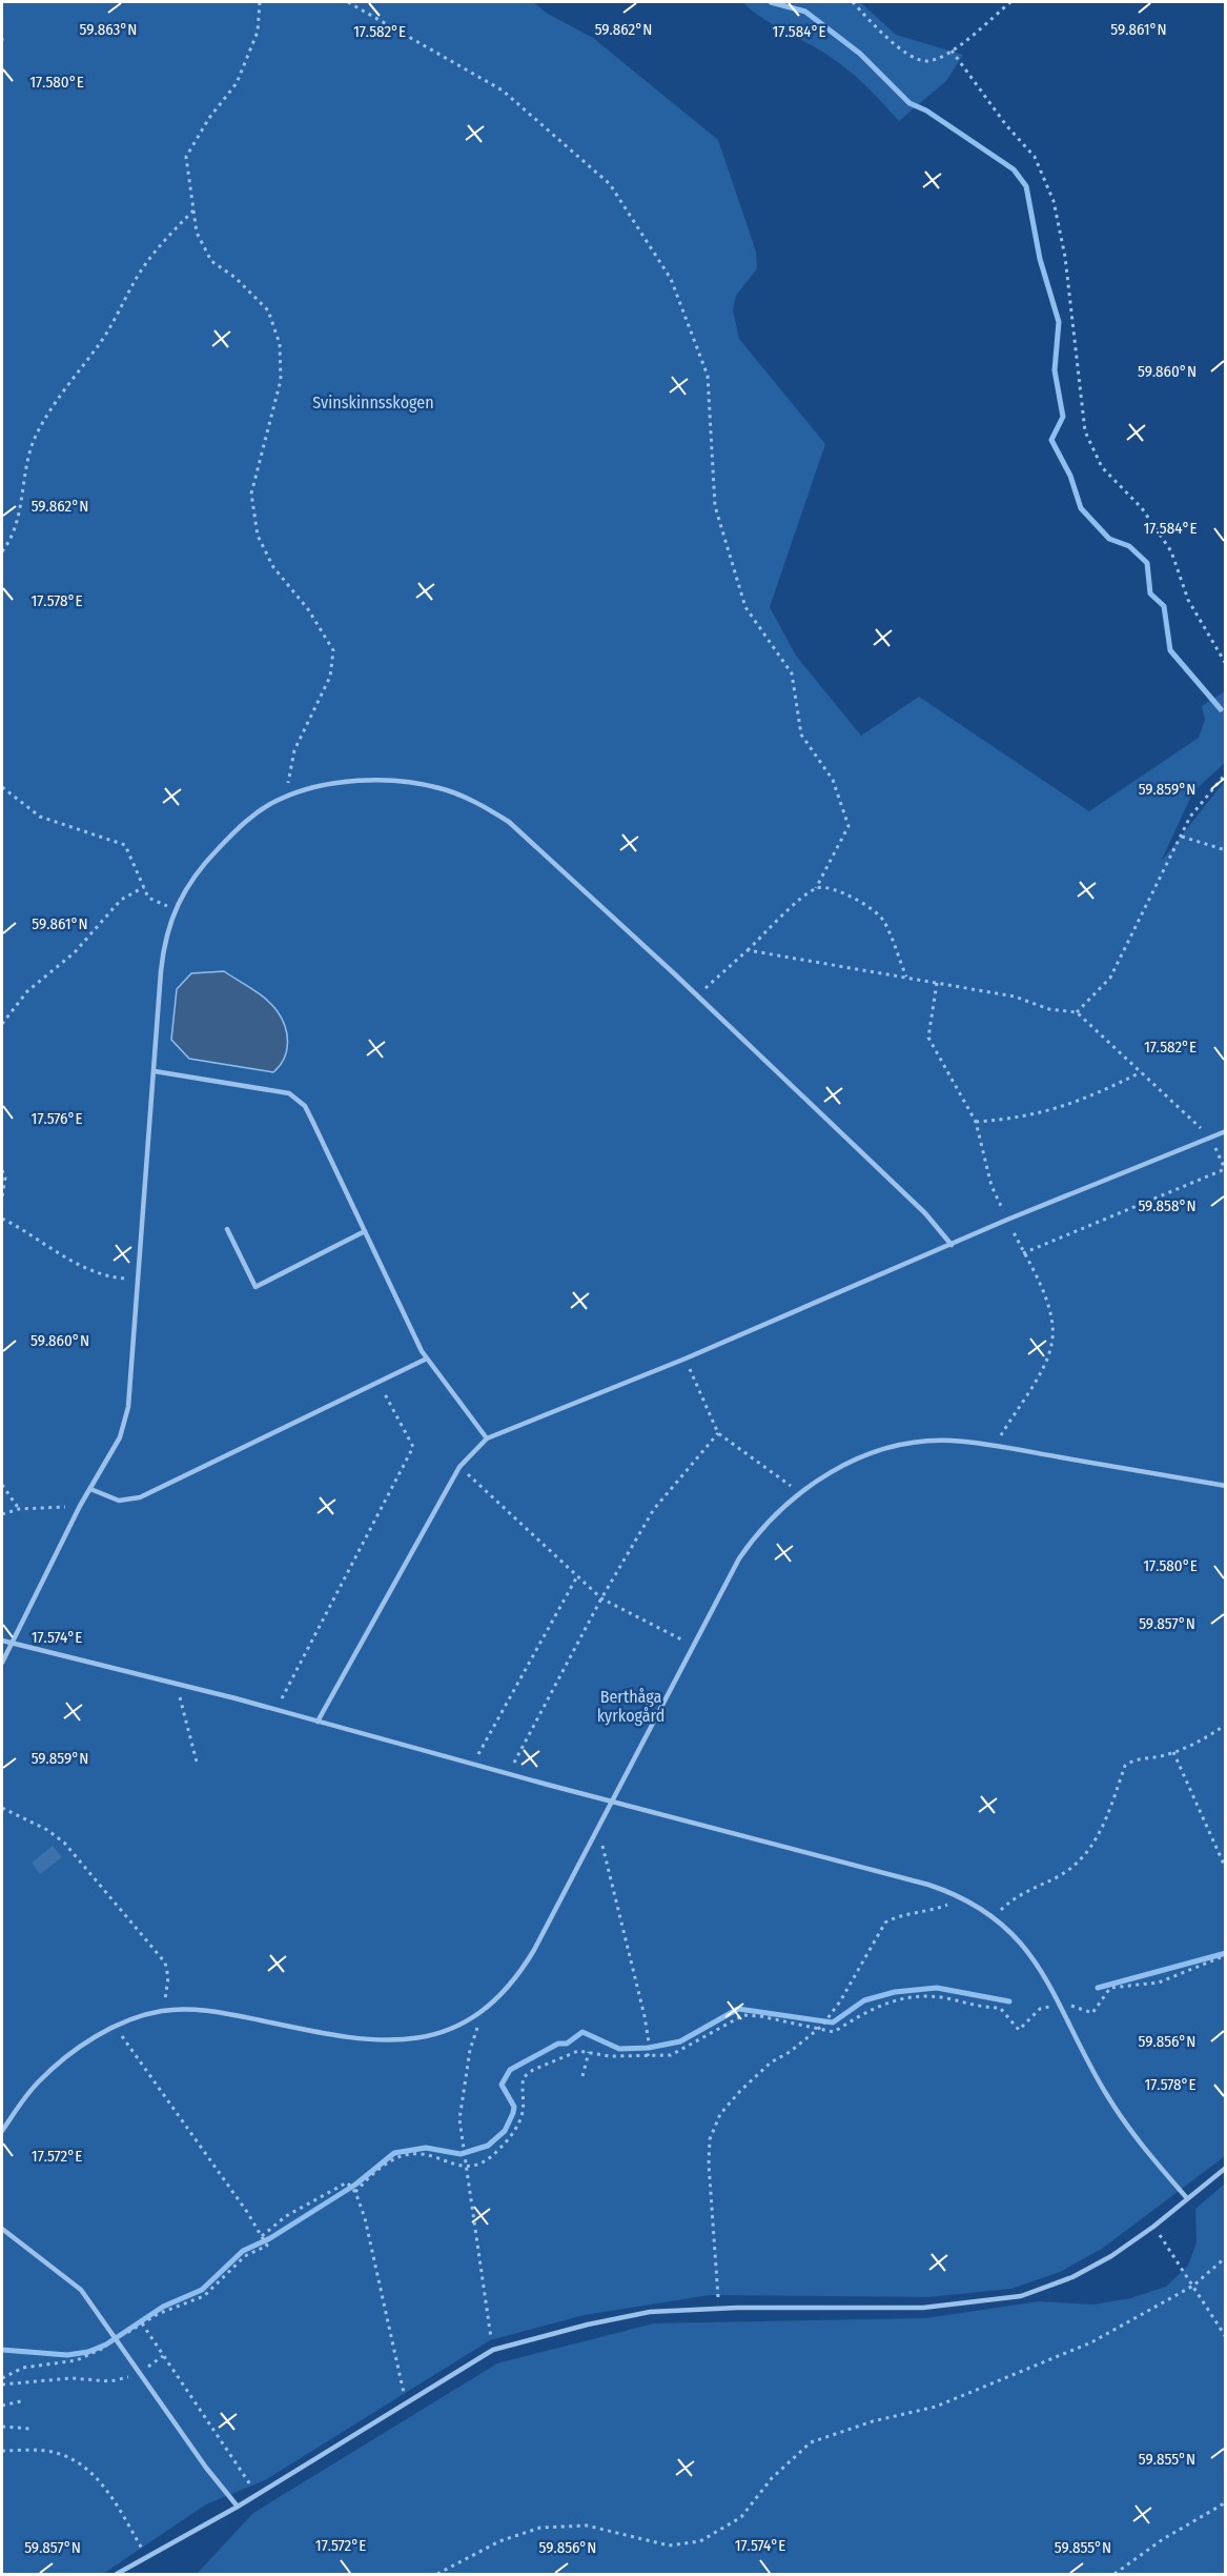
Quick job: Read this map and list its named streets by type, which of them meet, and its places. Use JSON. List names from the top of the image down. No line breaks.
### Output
{"parks":["Svinskinnsskogen","Berthåga kyrkogård"],"coordinates":["59.863°N","59.862°N","59.861°N","17.584°E","17.582°E","17.580°E","59.860°N","17.578°E","59.859°N","17.576°E","59.858°N","59.857°N","17.574°E","59.856°N","17.572°E","59.855°N"]}
